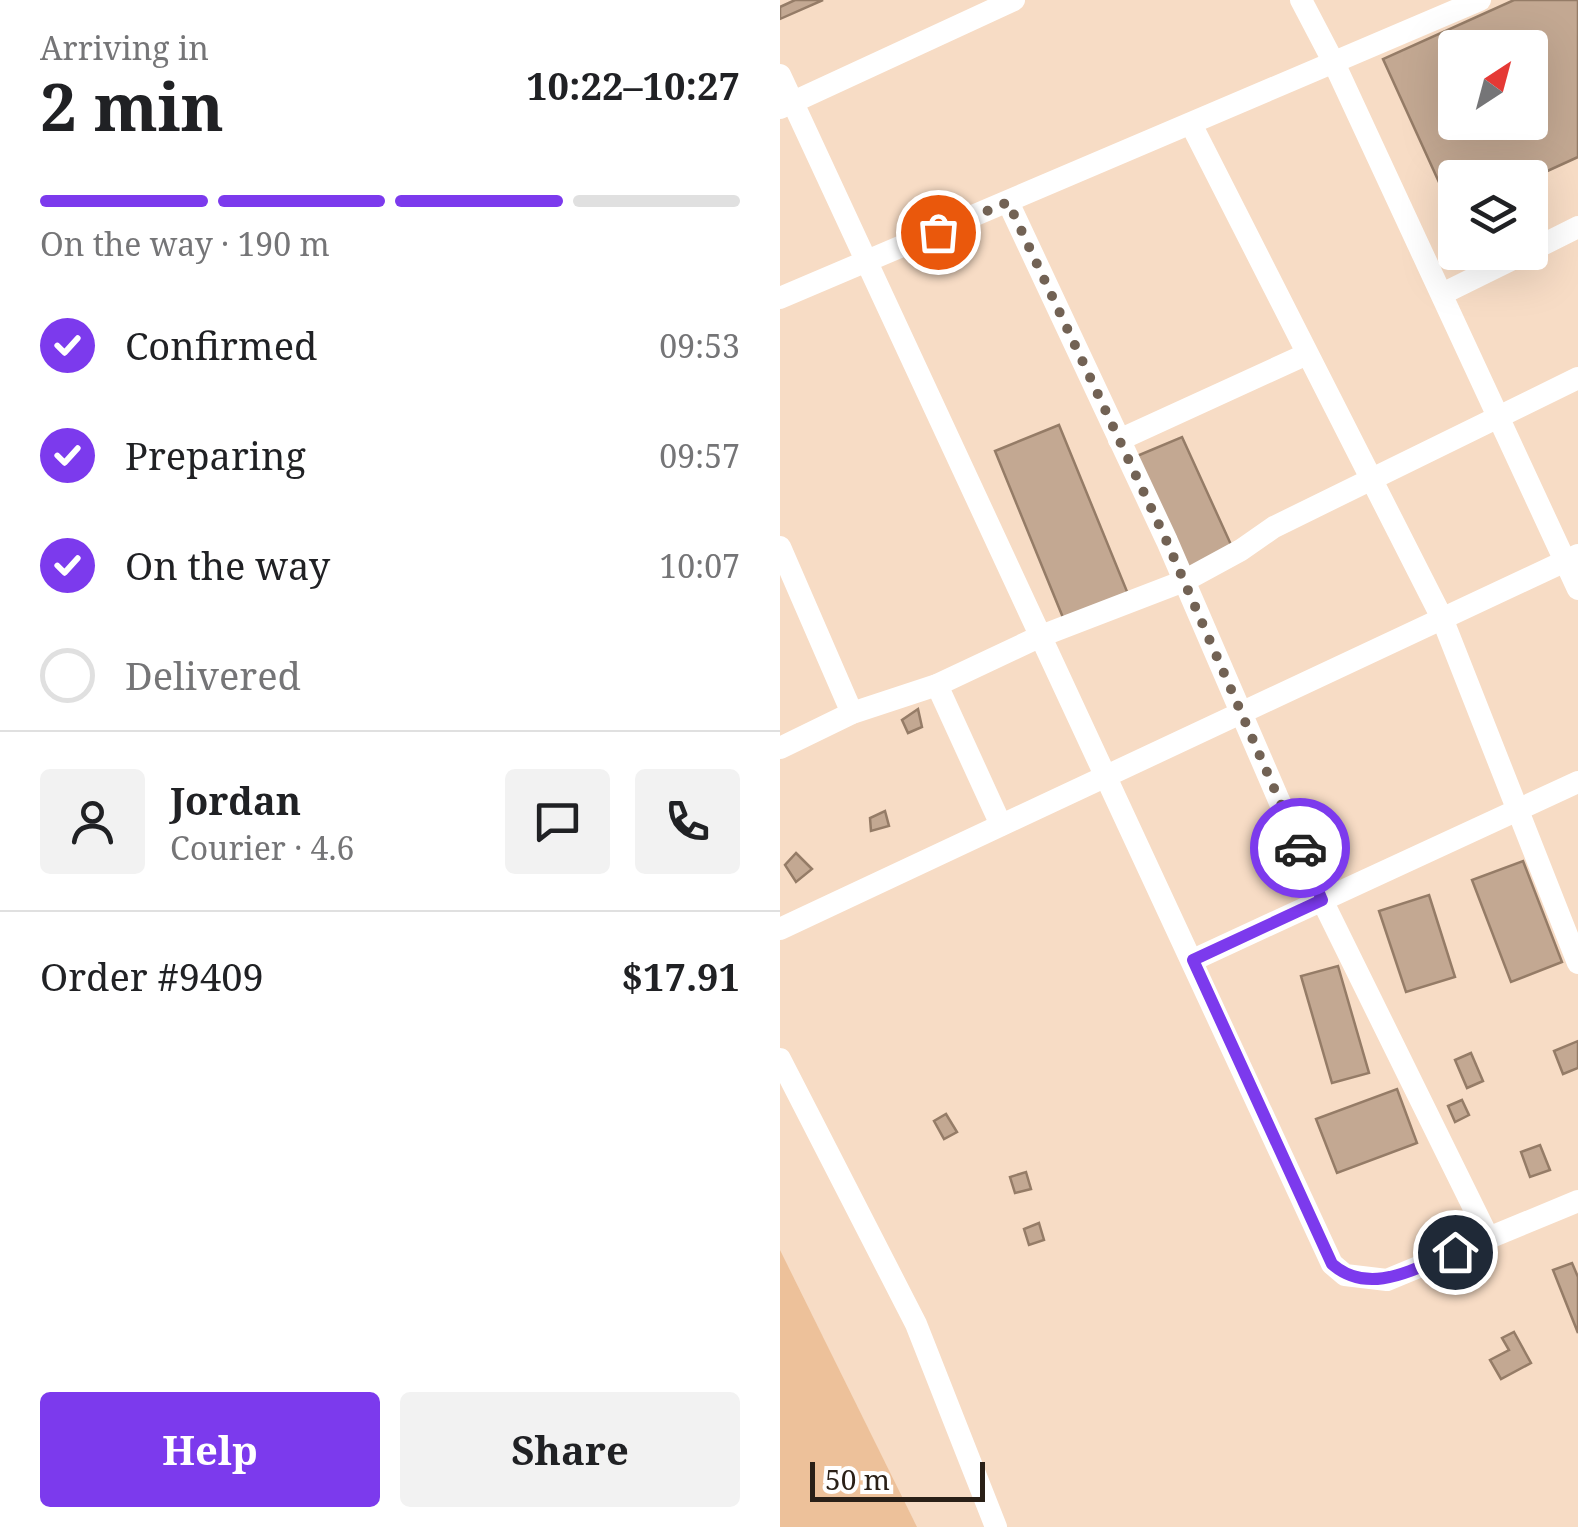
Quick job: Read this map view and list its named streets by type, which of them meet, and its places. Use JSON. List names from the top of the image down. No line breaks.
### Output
{"scale_bar":"50 m","north":"top right","page":{"heading":["2 min","Arriving in","10:22–10:27"],"panel":["Jordan","Courier · 4.6","Order #9409","$17.91"],"bar":"On the way · 190 m","list":[["Confirmed","09:53"],["Preparing","09:57"],["On the way","10:07"],"Delivered"],"buttons":["Help","Share"],"scale":"50 m"}}
